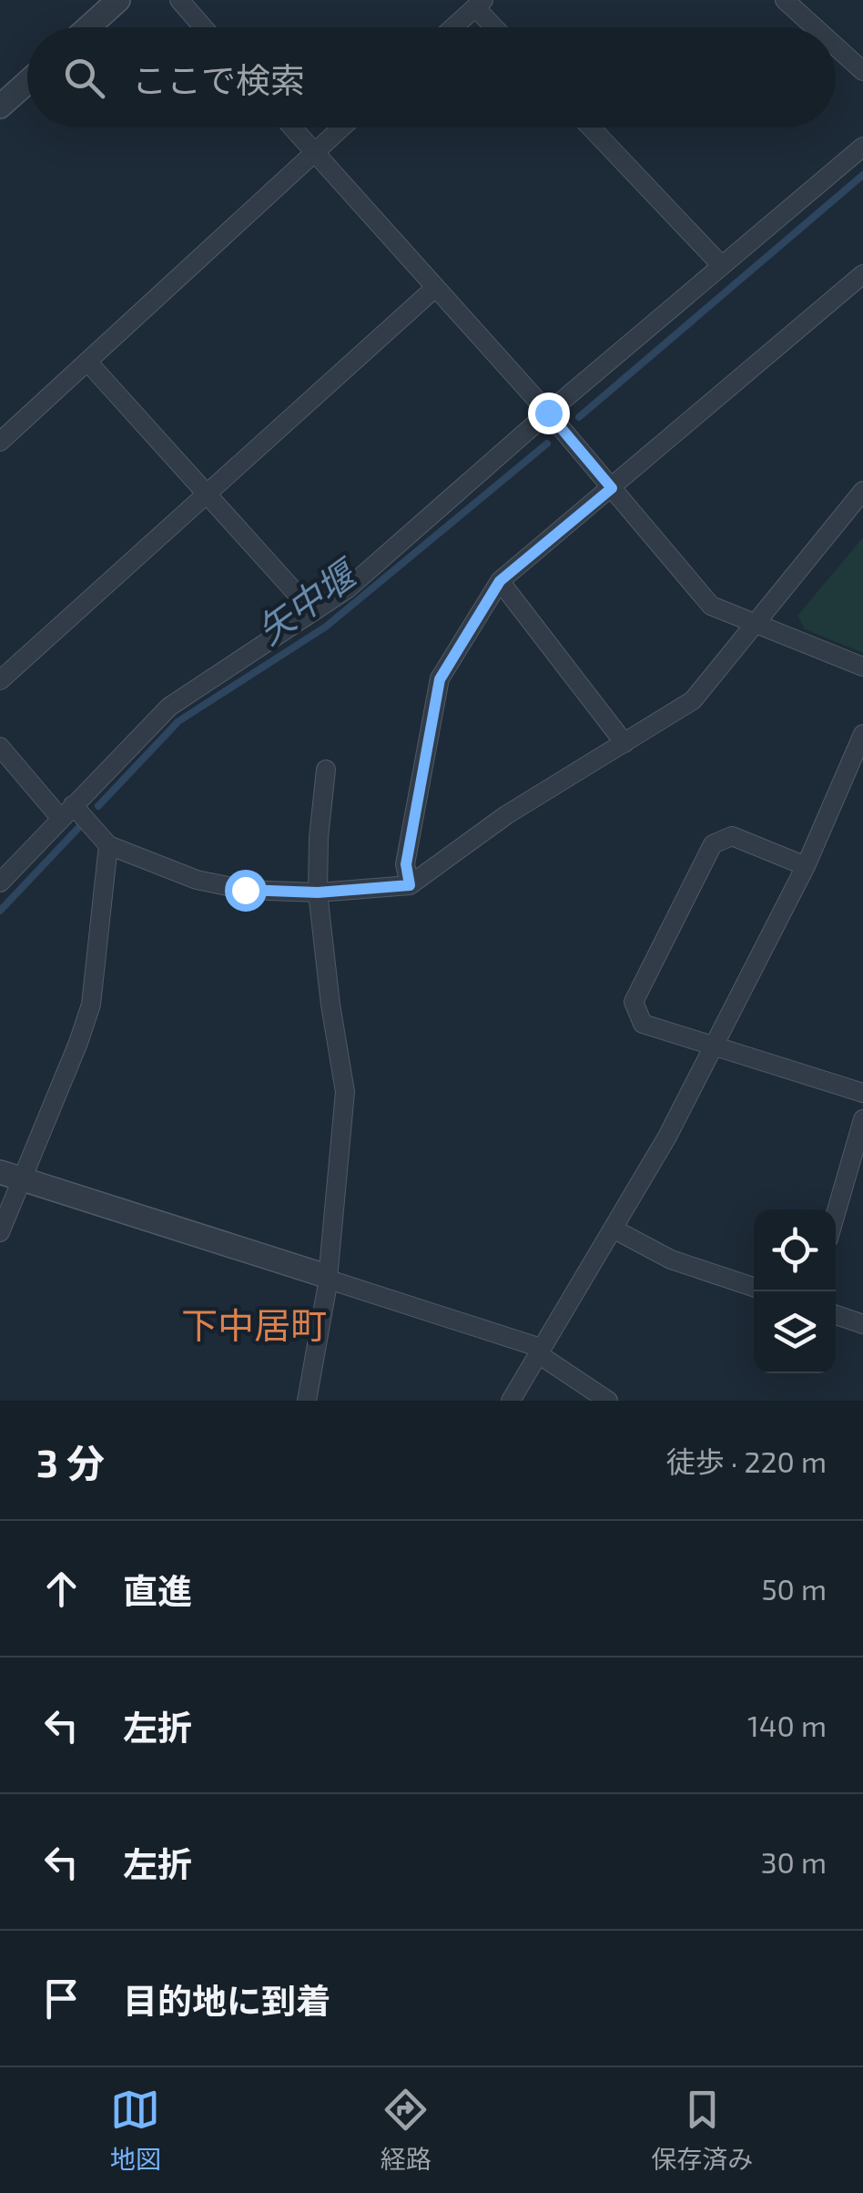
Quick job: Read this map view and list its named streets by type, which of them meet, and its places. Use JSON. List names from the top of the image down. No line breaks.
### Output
{"districts":["下中居町"],"water":["矢中堰"],"page":{"search":"ここで検索","heading":["3 分","徒歩 · 220 m"],"list":[["直進","50 m"],["左折","140 m"],["左折","30 m"],"目的地に到着"],"nav":["地図","経路","保存済み"]}}
